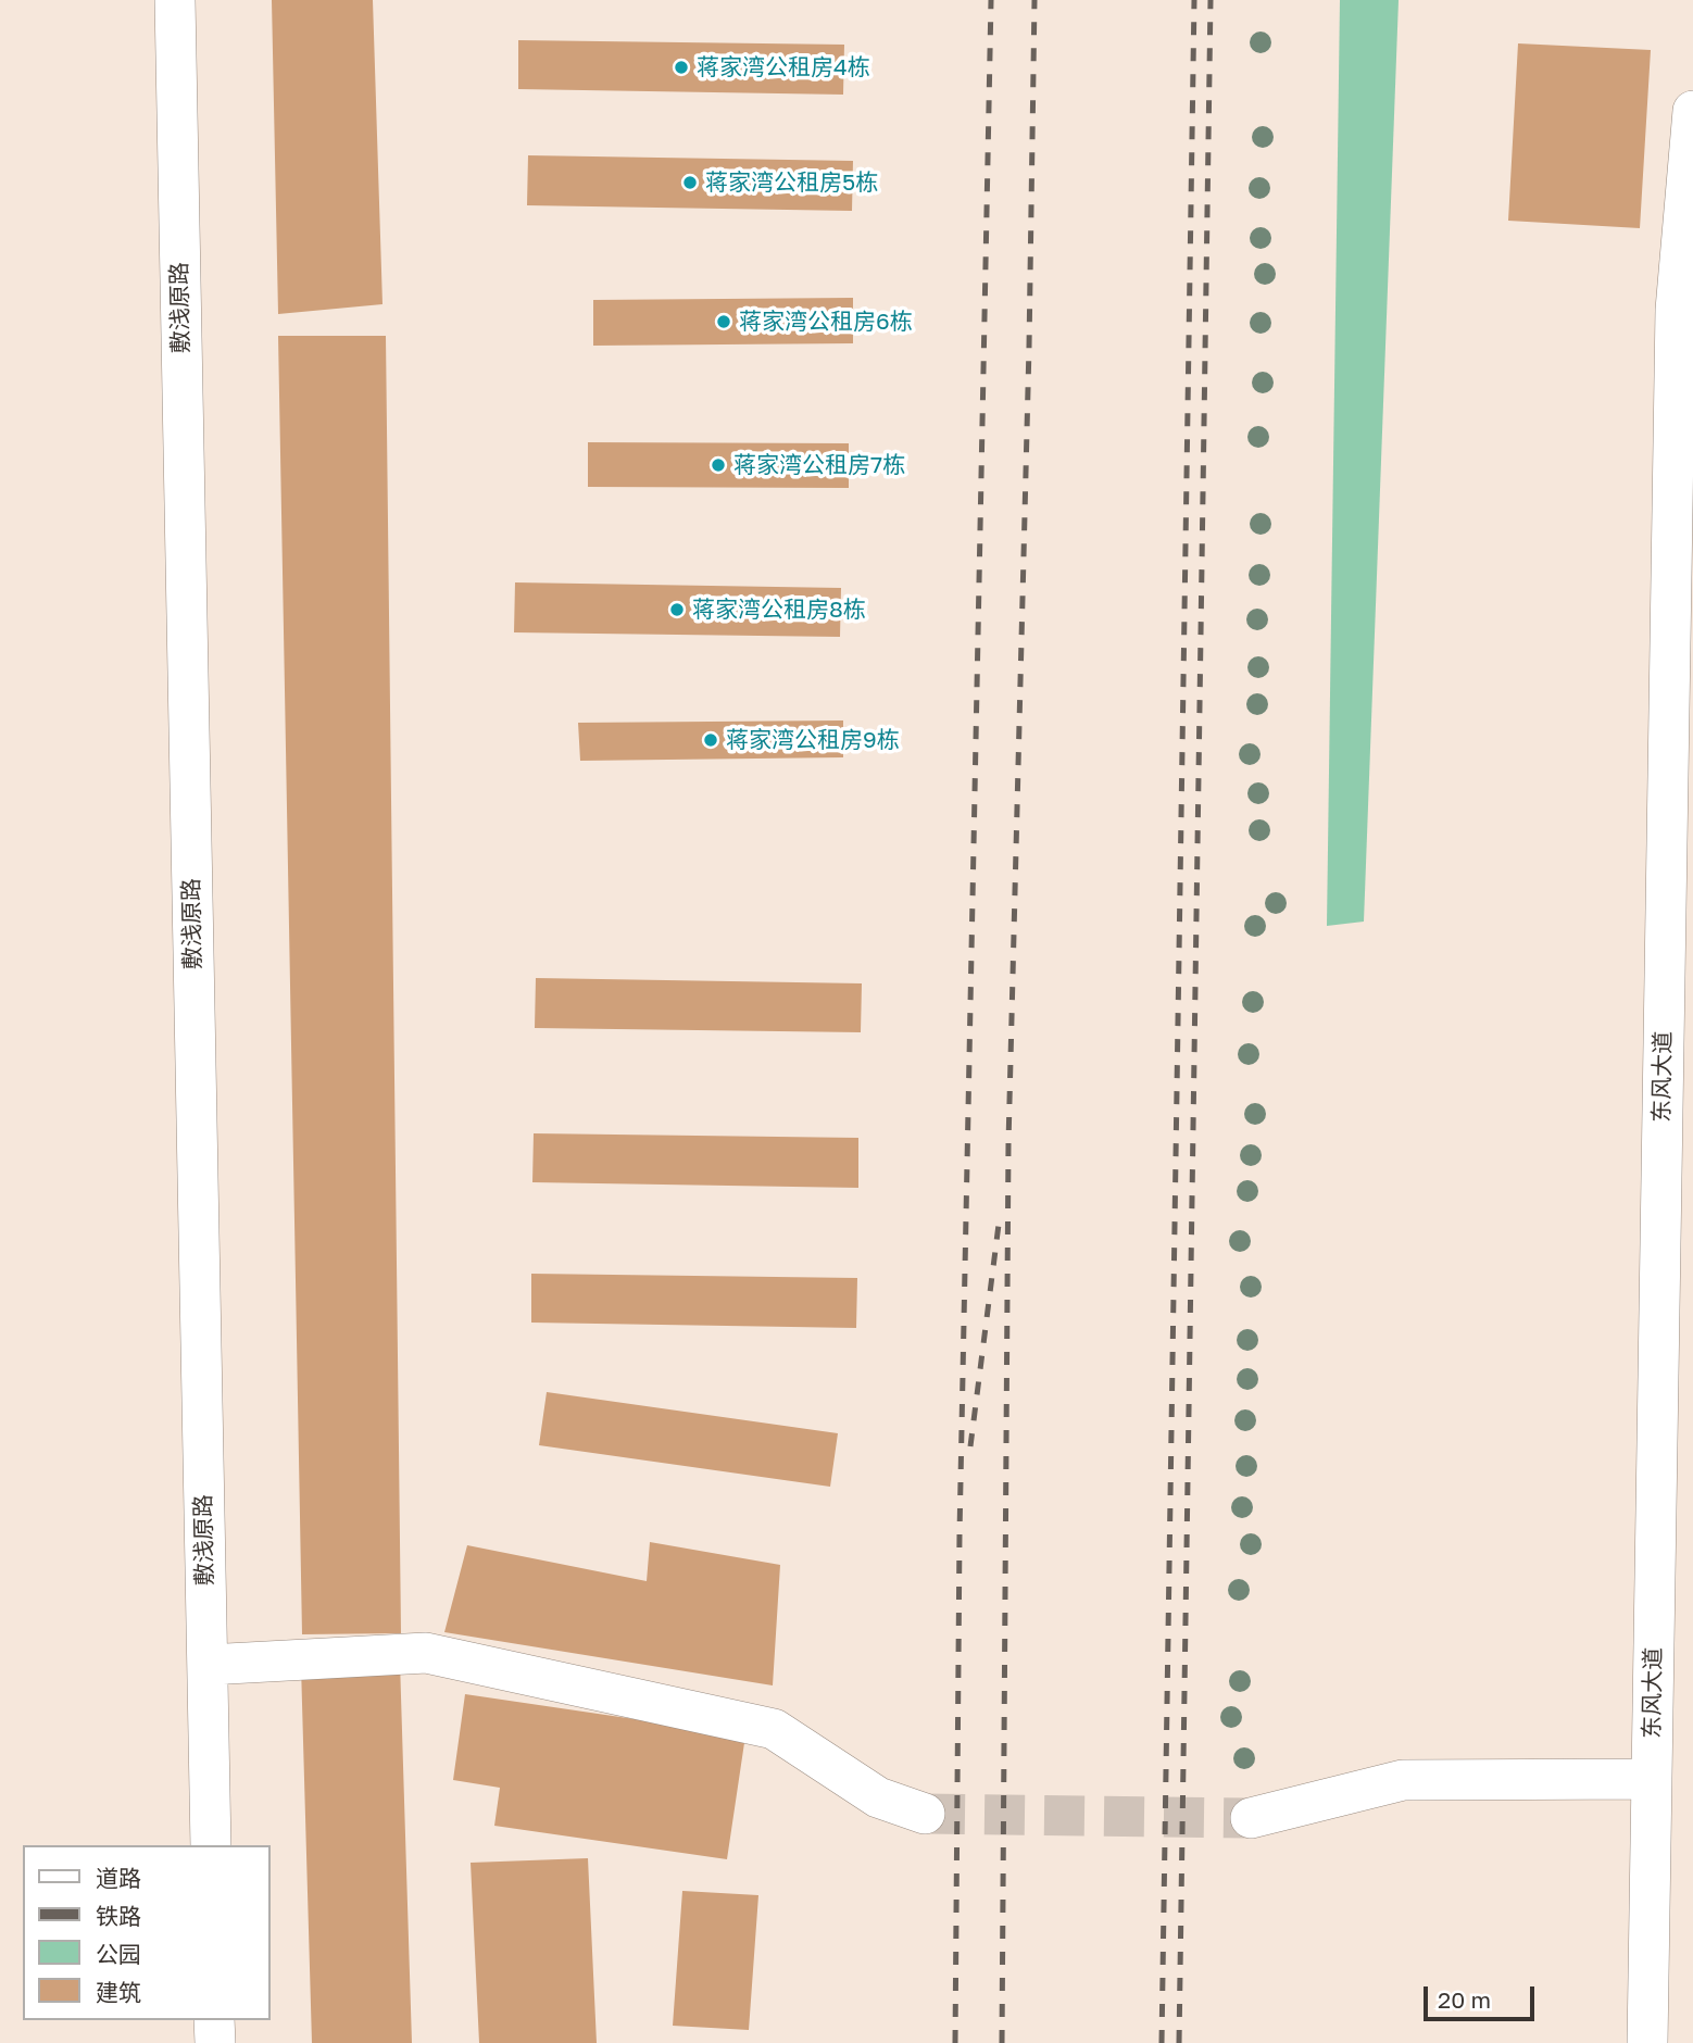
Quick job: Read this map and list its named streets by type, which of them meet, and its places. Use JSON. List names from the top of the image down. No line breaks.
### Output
{"streets":{"street":["敷浅原路","东风大道"]},"places":["蒋家湾公租房4栋","蒋家湾公租房5栋","蒋家湾公租房6栋","蒋家湾公租房7栋","蒋家湾公租房8栋","蒋家湾公租房9栋"],"legend":["道路","铁路","公园","建筑"],"scale_bar":"20 m"}
